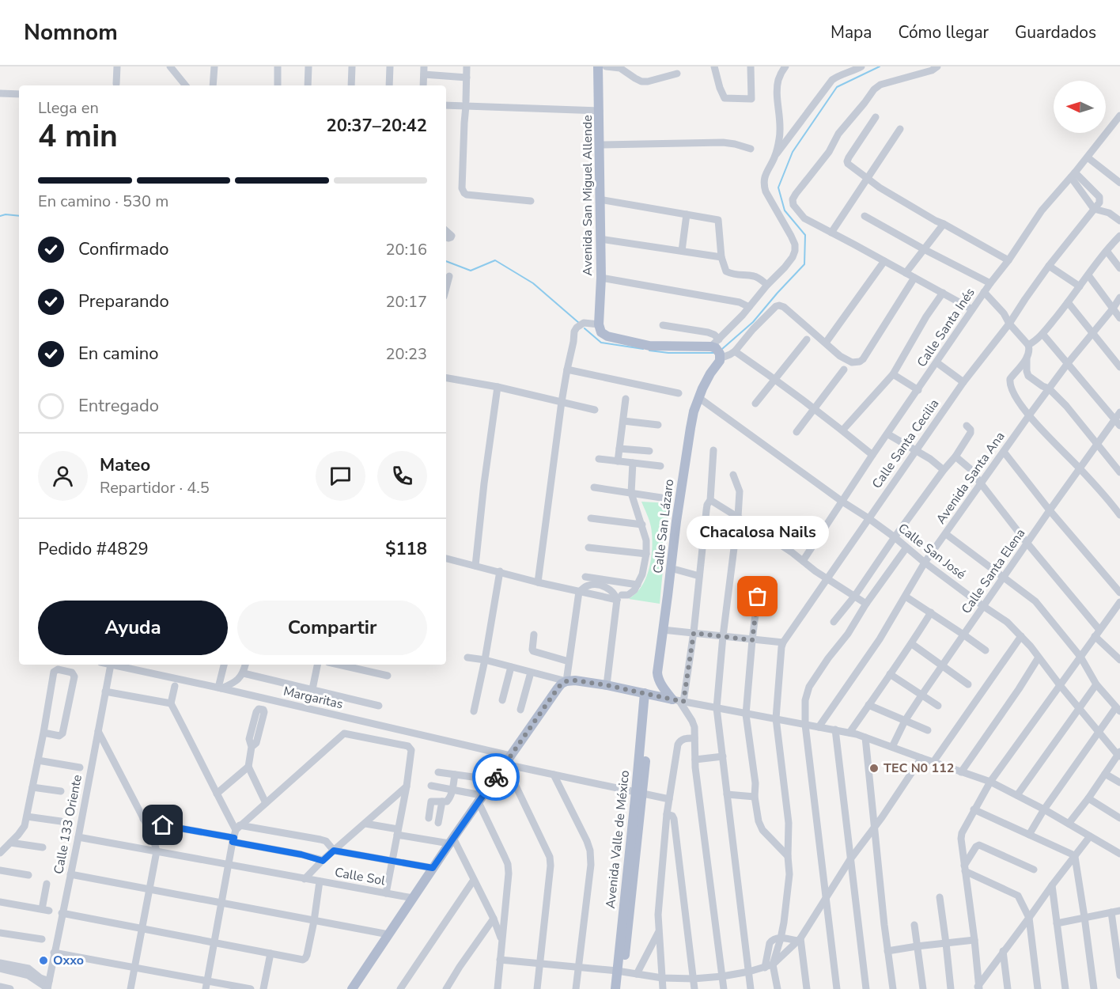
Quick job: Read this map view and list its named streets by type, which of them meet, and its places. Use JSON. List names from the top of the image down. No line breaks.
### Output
{"streets":{"main road":["Avenida San Miguel Allende","Calle San Lázaro","Avenida Valle de México"],"street":["Calle Santa Inés","Calle Santa Cecilia","Avenida Santa Ana","Calle San José","Calle Santa Elena","Margaritas","Calle 133 Oriente","Calle Sol"]},"crossings":[["Calle Santa Inés","Calle Santa Cecilia"],["Calle Santa Inés","Calle San José"],["Calle Santa Cecilia","Calle San José"],["Avenida Santa Ana","Calle San José"],["Calle San Lázaro","Calle San José"],["Calle San José","Calle Santa Elena"],["Margaritas","Calle 133 Oriente"],["Margaritas","Avenida Valle de México"],["Calle 133 Oriente","Calle Sol"]],"places":["Chacalosa Nails","TEC N0 112","Oxxo"],"north":"left","page":{"header":"Nomnom","nav":["Mapa","Cómo llegar","Guardados"],"heading":["4 min","Llega en","20:37–20:42"],"panel":["Mateo","Repartidor · 4.5","Pedido #4829","$118"],"bar":"En camino · 530 m","list":[["Confirmado","20:16"],["Preparando","20:17"],["En camino","20:23"],"Entregado"],"bubble":"Chacalosa Nails","buttons":["Ayuda","Compartir"]}}
